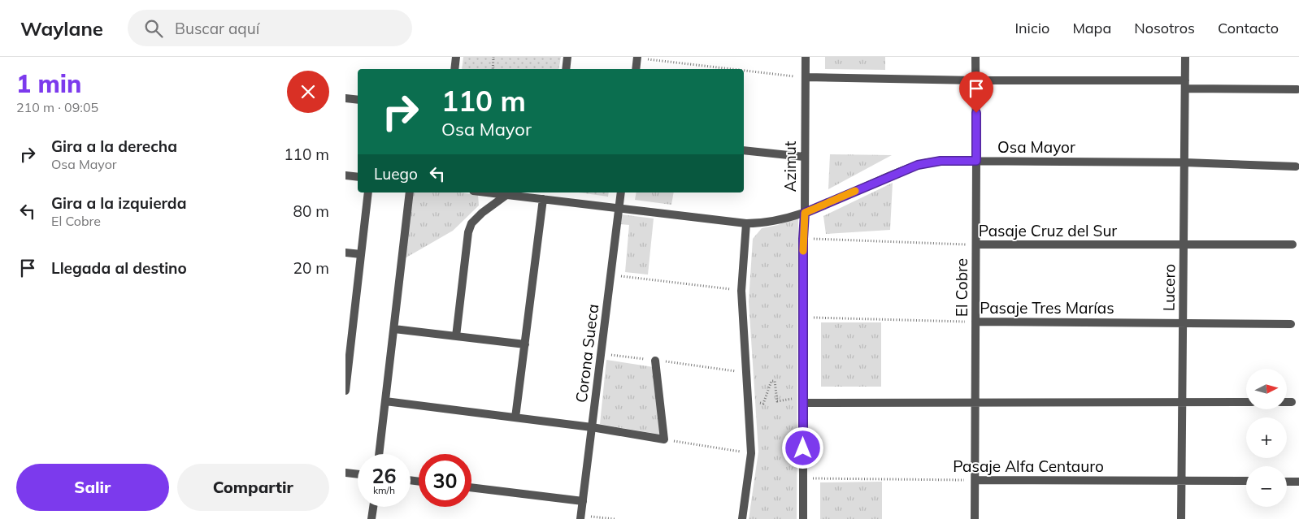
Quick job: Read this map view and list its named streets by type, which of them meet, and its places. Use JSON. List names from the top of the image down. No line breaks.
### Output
{"streets":{"street":["Osa Mayor","Azimut","Pasaje Cruz del Sur","El Cobre","Lucero","Pasaje Tres Marías","Corona Sueca","Pasaje Alfa Centauro"]},"crossings":[["Osa Mayor","Azimut"],["Osa Mayor","El Cobre"],["Osa Mayor","Lucero"],["Osa Mayor","Corona Sueca"],["Azimut","Pasaje Cruz del Sur"],["Azimut","Pasaje Tres Marías"],["Azimut","Pasaje Alfa Centauro"],["Pasaje Cruz del Sur","El Cobre"],["Pasaje Cruz del Sur","Lucero"],["El Cobre","Pasaje Tres Marías"],["El Cobre","Pasaje Alfa Centauro"],["Lucero","Pasaje Tres Marías"],["Lucero","Pasaje Alfa Centauro"]],"north":"right","page":{"header":"Waylane","search":"Buscar aquí","nav":["Inicio","Mapa","Nosotros","Contacto"],"heading":["1 min","210 m · 09:05"],"turn":["110 m","Osa Mayor"],"list":[{"name":"Gira a la derecha","note":"Osa Mayor","value":"110 m"},{"name":"Gira a la izquierda","note":"El Cobre","value":"80 m"},{"name":"Llegada al destino","value":"20 m"}],"then":"Luego","map_buttons":["+","−"],"speed":"26 km/h","limit":"30","buttons":["Salir","Compartir"]}}
